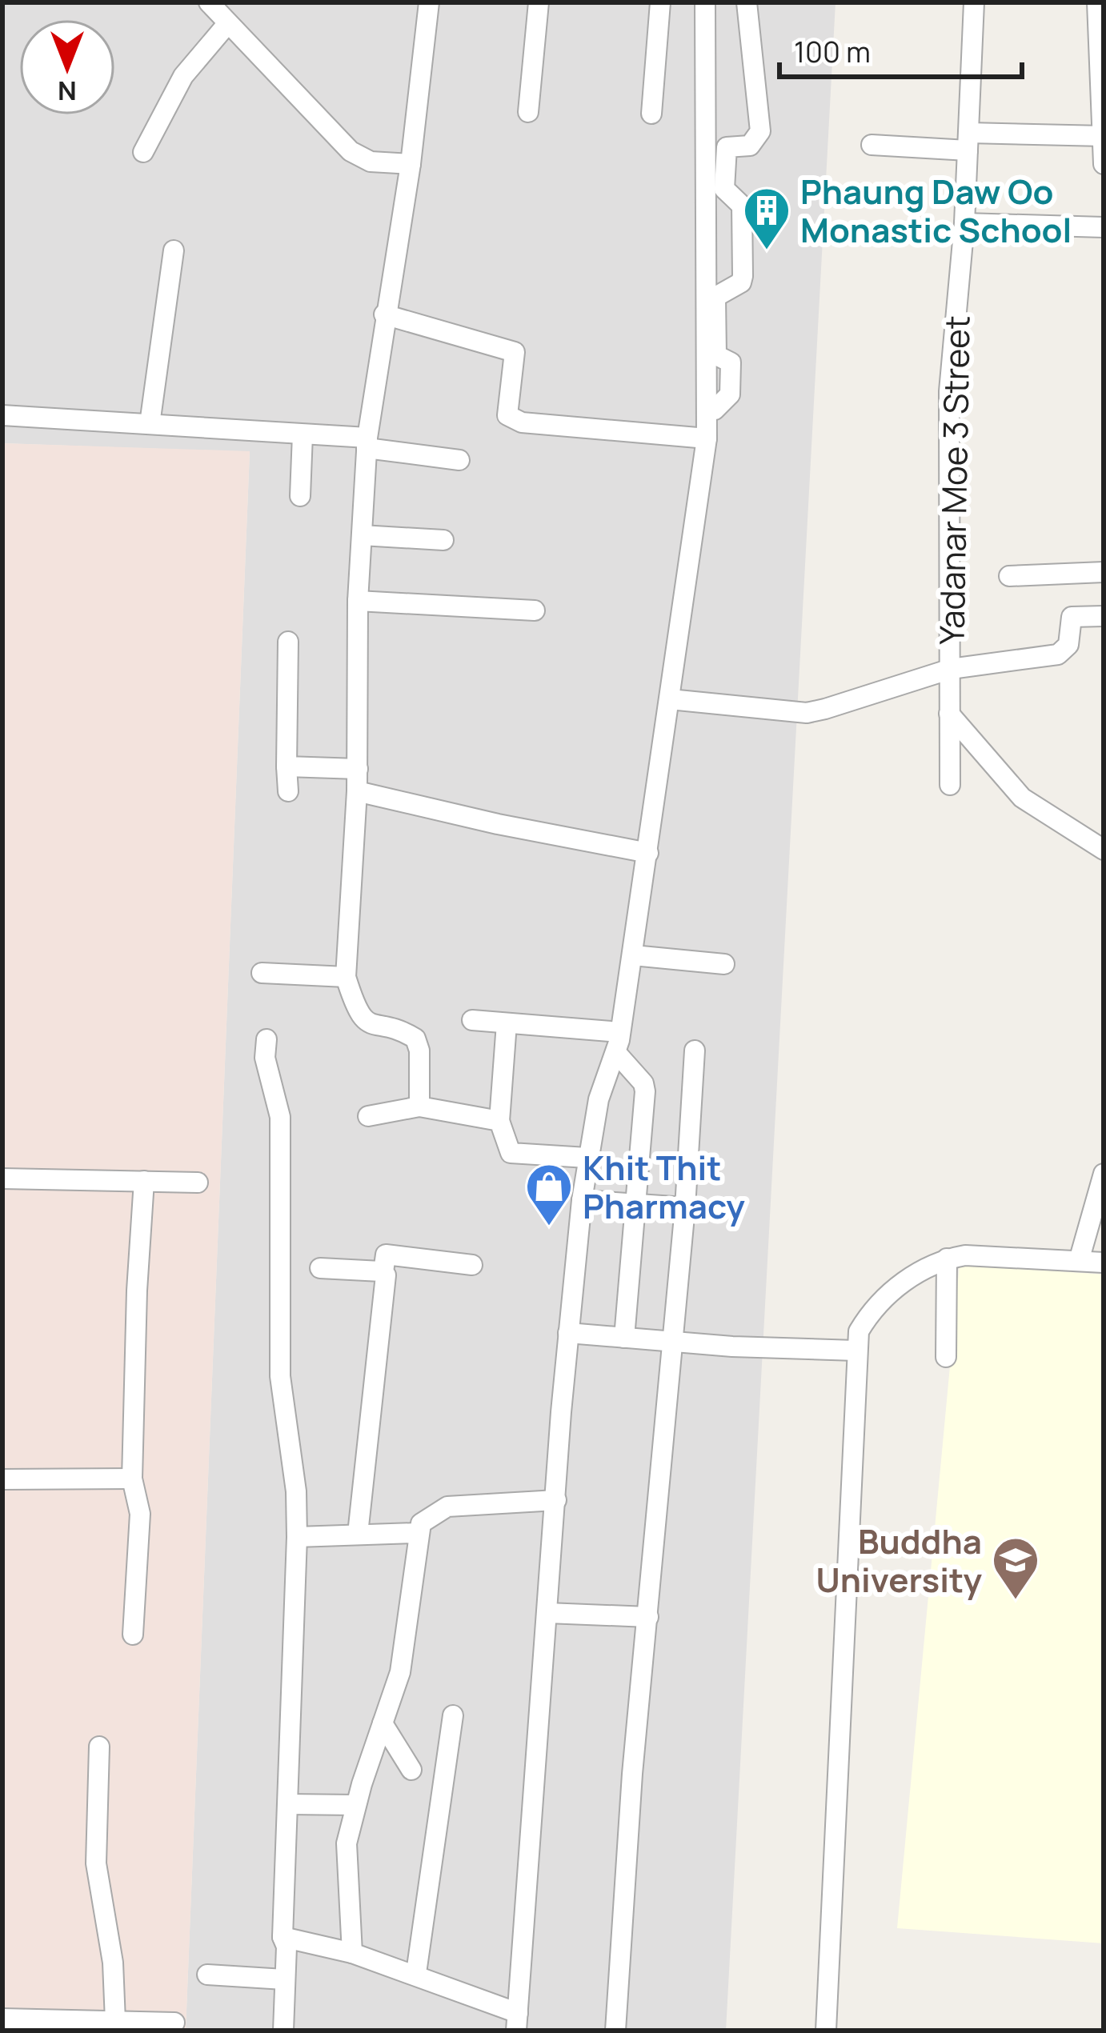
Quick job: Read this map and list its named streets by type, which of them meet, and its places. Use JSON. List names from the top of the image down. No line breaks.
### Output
{"streets":{"street":["Yadanar Moe 3 Street"]},"places":{"building":["Phaung Daw Oo Monastic School"],"shop":["Khit Thit Pharmacy"],"school or university":["Buddha University"]},"scale_bar":"100 m","north":"bottom"}
